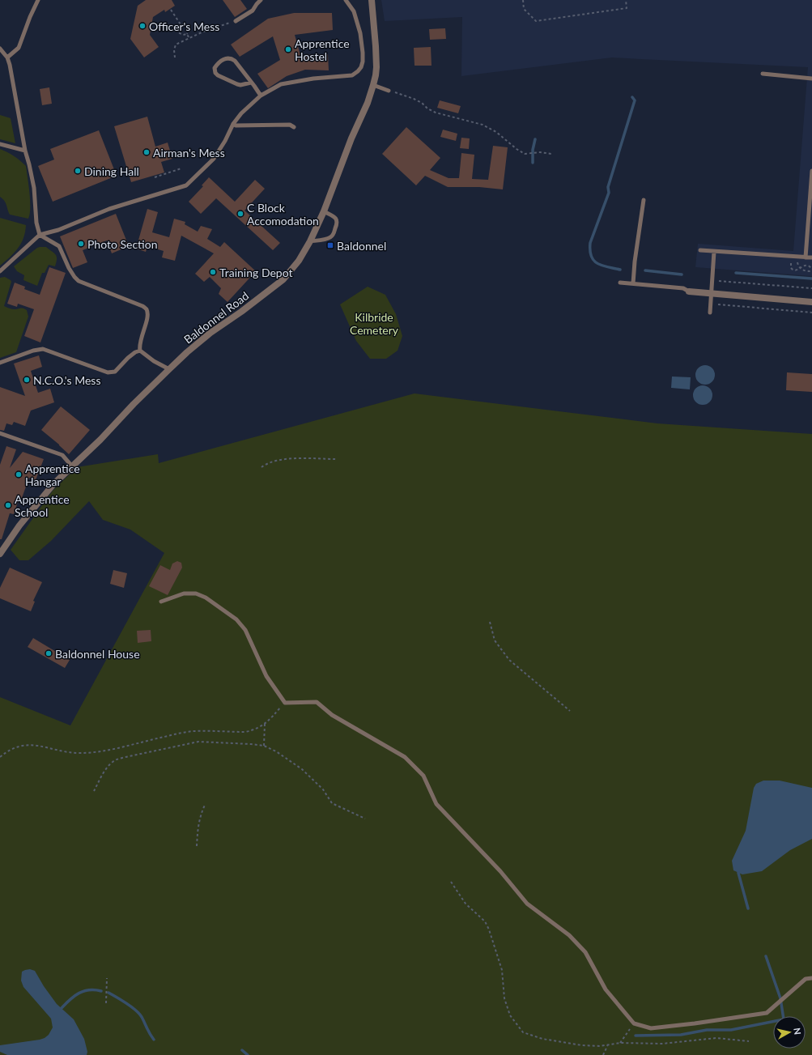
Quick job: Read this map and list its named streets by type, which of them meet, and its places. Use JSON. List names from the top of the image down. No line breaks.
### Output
{"streets":{"street":["Baldonnel Road"]},"parks":["Kilbride Cemetery"],"places":{"other":["Officer's Mess","Apprentice Hostel","Airman's Mess","Dining Hall","C Block Accomodation","Photo Section","Training Depot","N.C.O.'s Mess","Apprentice Hangar","Apprentice School","Baldonnel House"],"transit":["Baldonnel"]},"north":"right"}
